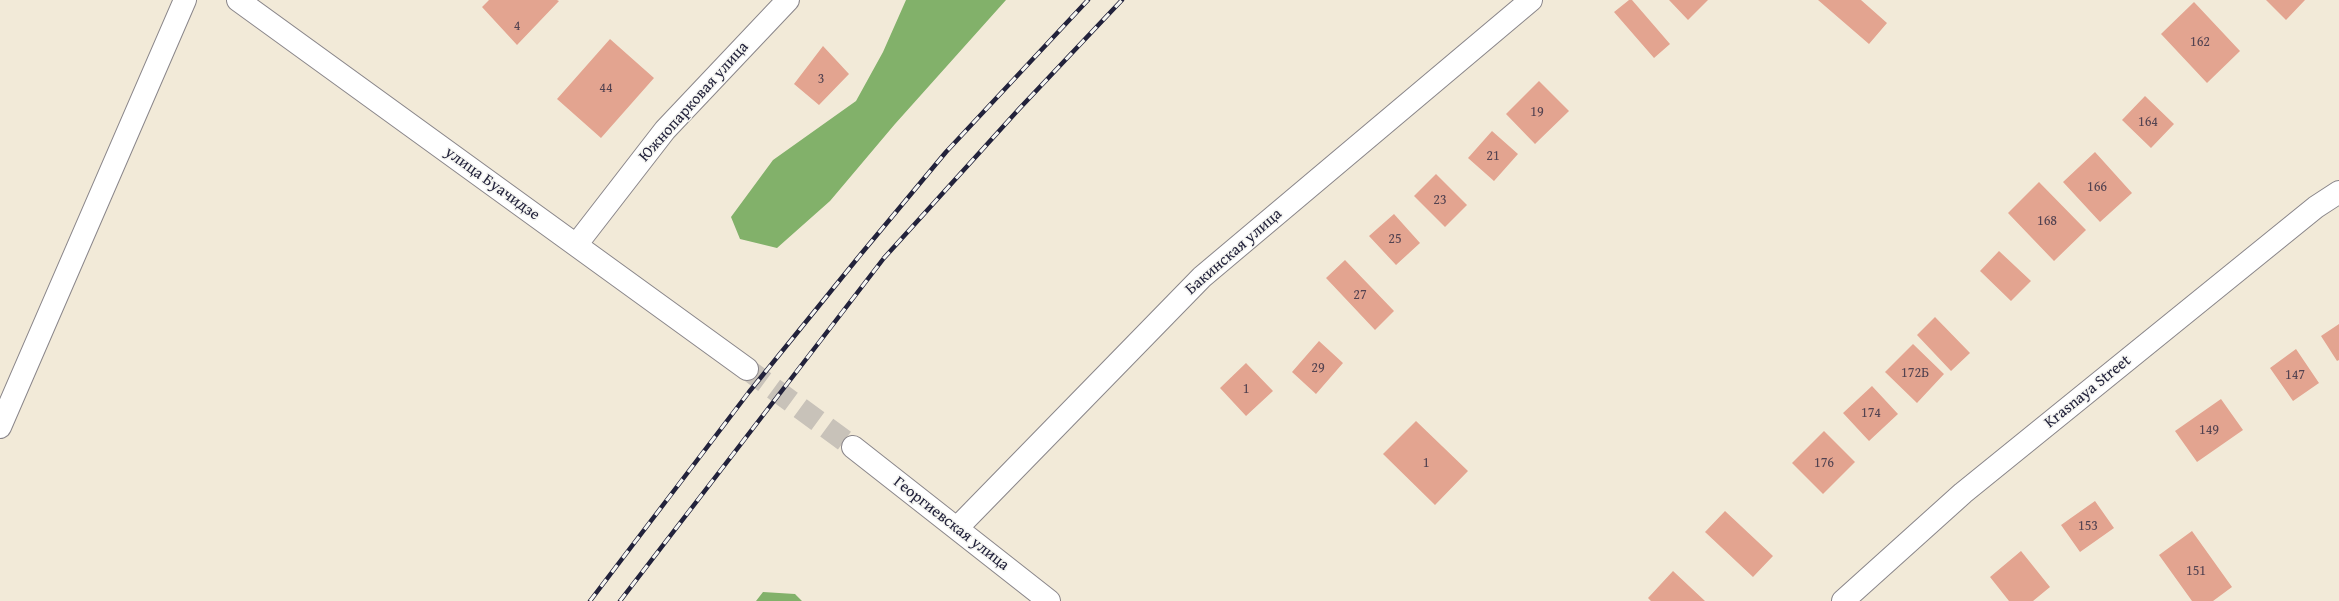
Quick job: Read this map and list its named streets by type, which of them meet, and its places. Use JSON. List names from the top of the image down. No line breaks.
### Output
{"streets":{"street":["Южнопарковая улица","улица Буачидзе","Бакинская улица","Krasnaya Street","Георгиевская улица"]},"crossings":[["Южнопарковая улица","улица Буачидзе"],["Бакинская улица","Георгиевская улица"]],"house_numbers":["4","162","3","44","19","164","21","166","23","168","25","27","29","172Б","147","1","174","149","1","176","153","151"]}
